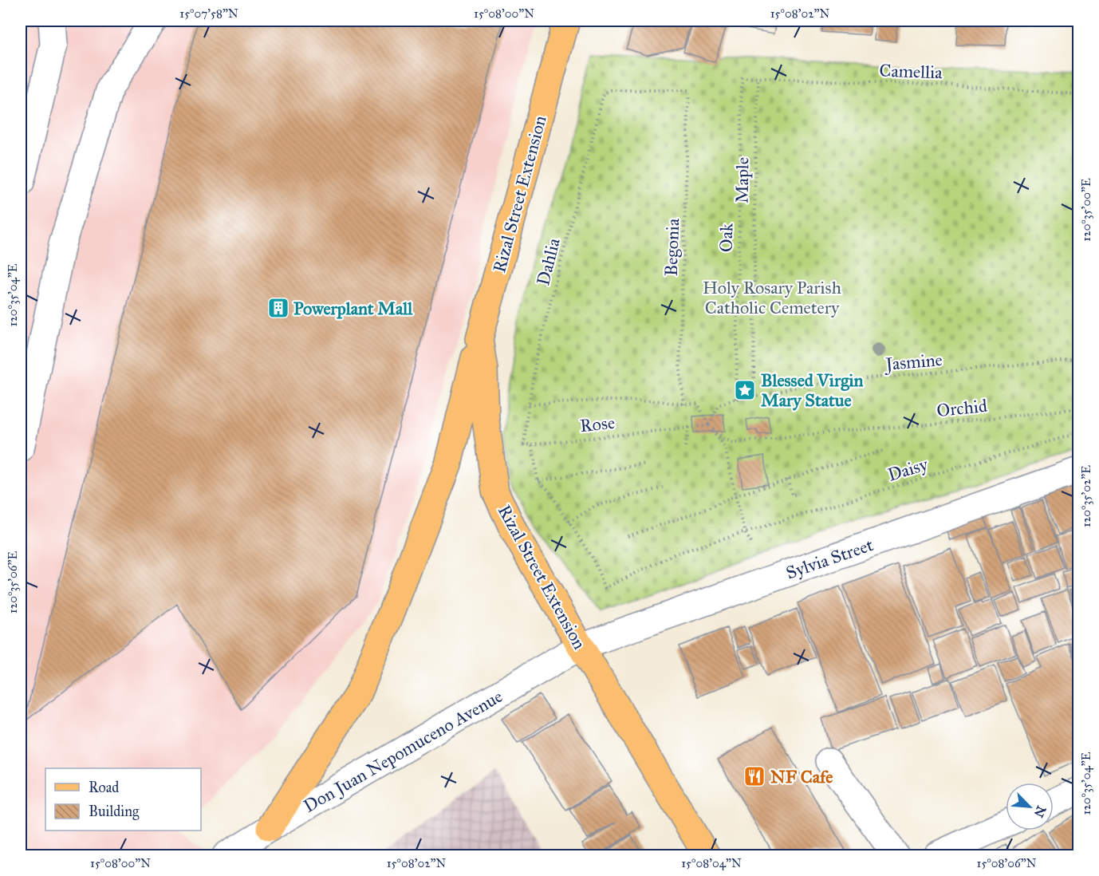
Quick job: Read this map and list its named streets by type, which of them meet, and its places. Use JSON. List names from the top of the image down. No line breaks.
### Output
{"streets":{"main road":["Rizal Street Extension"],"street":["Sylvia Street","Don Juan Nepomuceno Avenue"],"path":["Camellia","Maple","Oak","Begonia","Dahlia","Jasmine","Orchid","Rose","Daisy"]},"crossings":[["Camellia","Maple"],["Camellia","Oak"],["Maple","Jasmine"],["Rizal Street Extension","Sylvia Street"],["Rizal Street Extension","Don Juan Nepomuceno Avenue"],["Oak","Jasmine"],["Begonia","Dahlia"],["Jasmine","Rose"],["Sylvia Street","Don Juan Nepomuceno Avenue"]],"parks":["Holy Rosary Parish Catholic Cemetery"],"places":{"building":["Powerplant Mall"],"place":["Blessed Virgin Mary Statue"],"restaurant":["NF Cafe"]},"legend":["Road","Building"],"north":"bottom right","coordinates":["15°07'58\"N","15°08'00\"N","15°08'02\"N","120°35'00\"E","120°35'04\"E","120°35'02\"E","120°35'06\"E","15°08'04\"N","15°08'06\"N"]}
